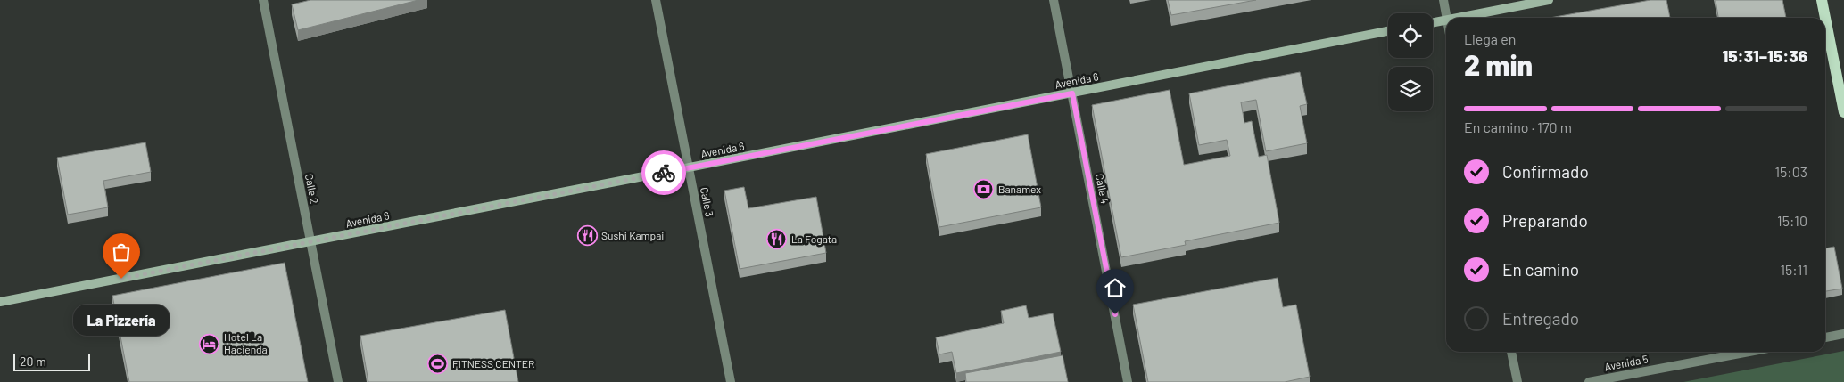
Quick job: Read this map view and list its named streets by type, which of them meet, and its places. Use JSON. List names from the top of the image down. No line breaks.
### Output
{"streets":{"main road":["Avenida 6"],"street":["Calle 2","Calle 4","Calle 3","Avenida 5"]},"crossings":[["Avenida 6","Calle 2"],["Avenida 6","Calle 4"],["Avenida 6","Calle 3"]],"places":{"bank":["Banamex"],"restaurant":["Sushi Kampai","La Fogata"],"other":["La Pizzería"],"hotel":["Hotel La Hacienda"],"sports":["FITNESS CENTER"]},"scale_bar":"20 m","page":{"heading":["2 min","Llega en","15:31–15:36"],"bar":"En camino · 170 m","list":[["Confirmado","15:03"],["Preparando","15:10"],["En camino","15:11"],"Entregado"],"bubble":"La Pizzería","scale":"20 m"}}
